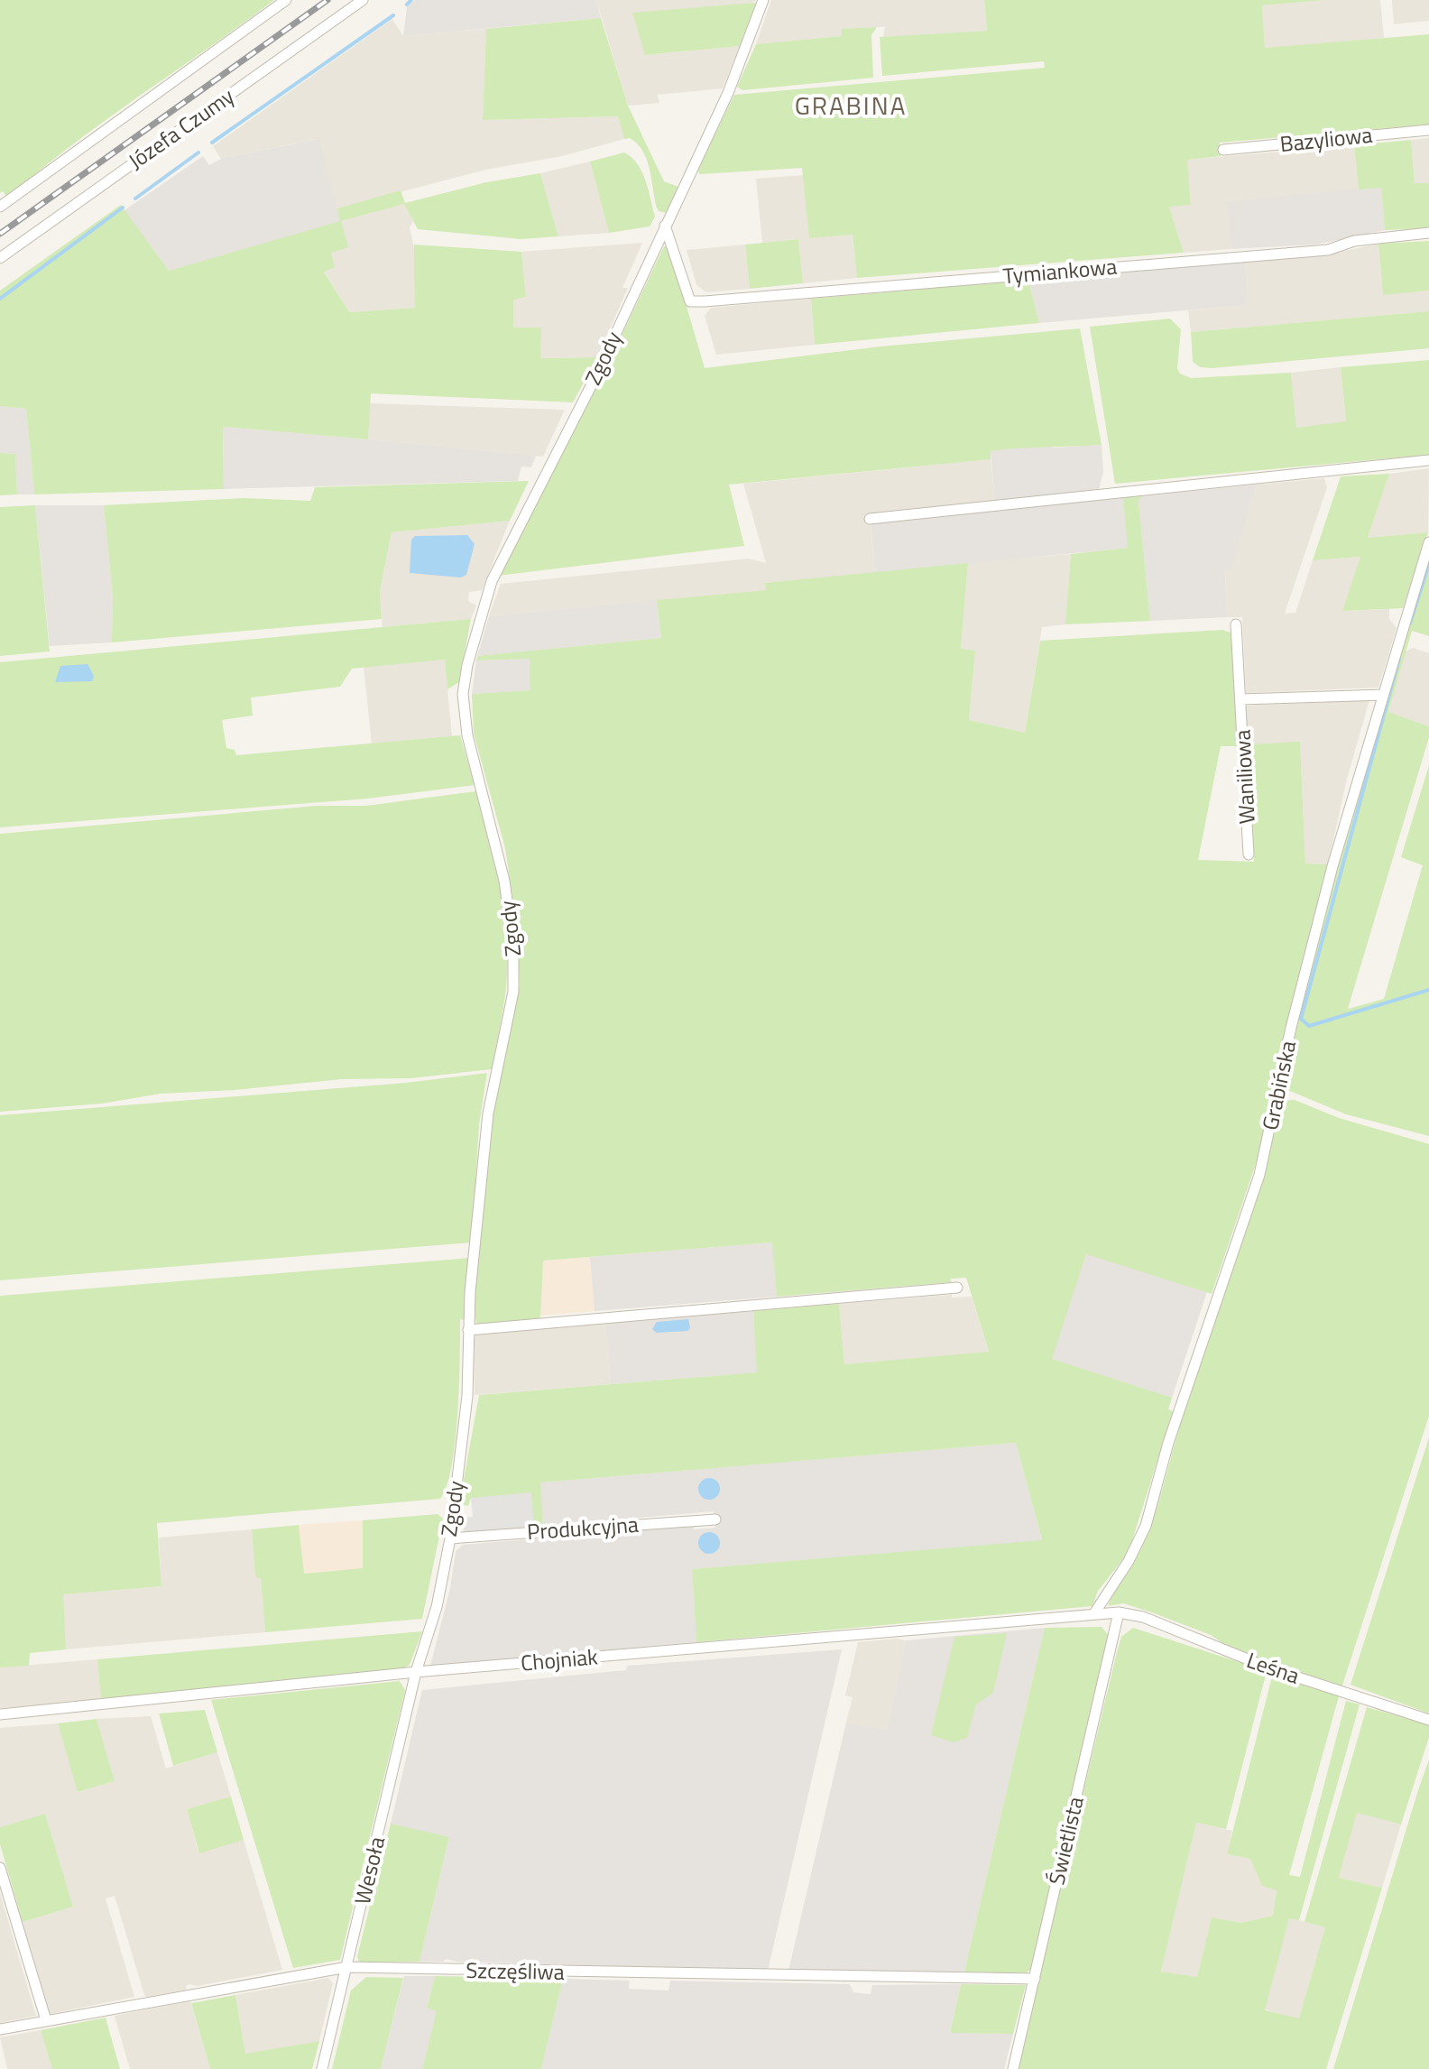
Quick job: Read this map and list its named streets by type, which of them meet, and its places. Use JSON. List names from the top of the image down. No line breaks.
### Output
{"streets":{"street":["Józefa Czumy","Bazyliowa","Tymiankowa","Zgody","Waniliowa","Grabińska","Produkcyjna","Chojniak","Leśna","Świetlista","Wesoła","Szczęśliwa"]},"crossings":[["Tymiankowa","Zgody"],["Zgody","Produkcyjna"],["Zgody","Chojniak"],["Zgody","Wesoła"],["Waniliowa","Grabińska"],["Grabińska","Chojniak"],["Chojniak","Leśna"],["Chojniak","Świetlista"],["Chojniak","Wesoła"],["Leśna","Świetlista"],["Świetlista","Szczęśliwa"],["Wesoła","Szczęśliwa"]],"districts":["GRABINA"]}
